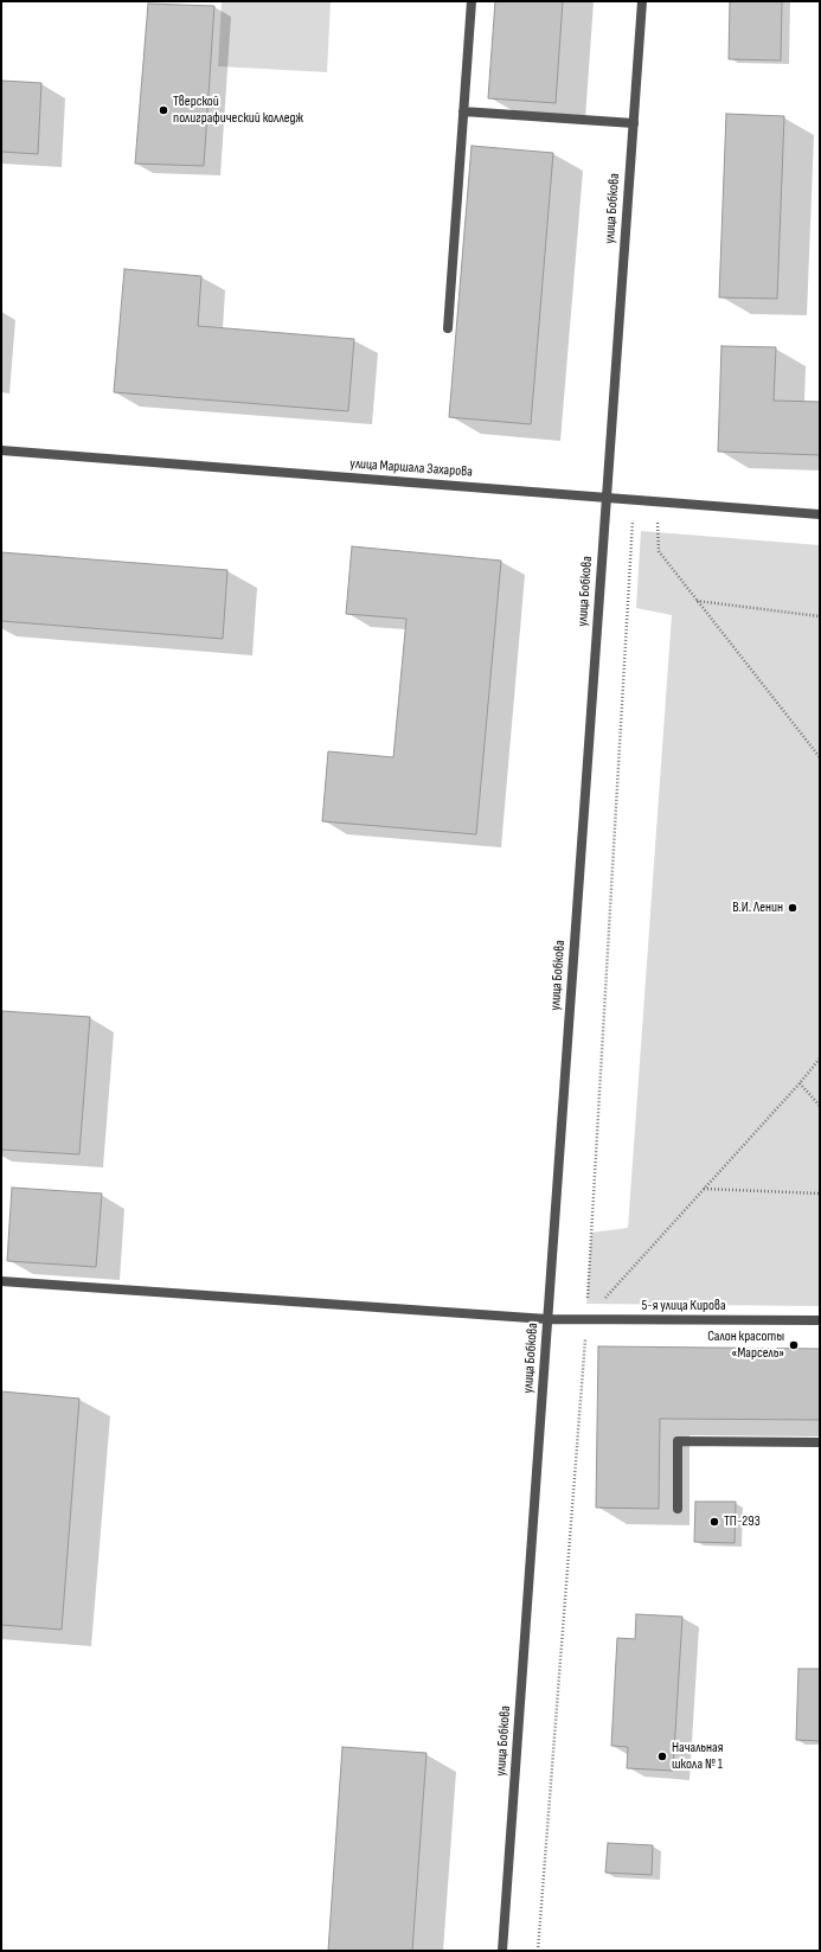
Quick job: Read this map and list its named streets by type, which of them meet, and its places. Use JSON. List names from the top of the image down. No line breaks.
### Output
{"streets":{"street":["улица Бобкова","улица Маршала Захарова","5-я улица Кирова"]},"crossings":[["улица Бобкова","улица Маршала Захарова"],["улица Бобкова","5-я улица Кирова"]],"places":["Тверской полиграфический колледж","В.И. Ленин","Салон красоты «Марсель»","ТП-293","Начальная школа № 1"]}
